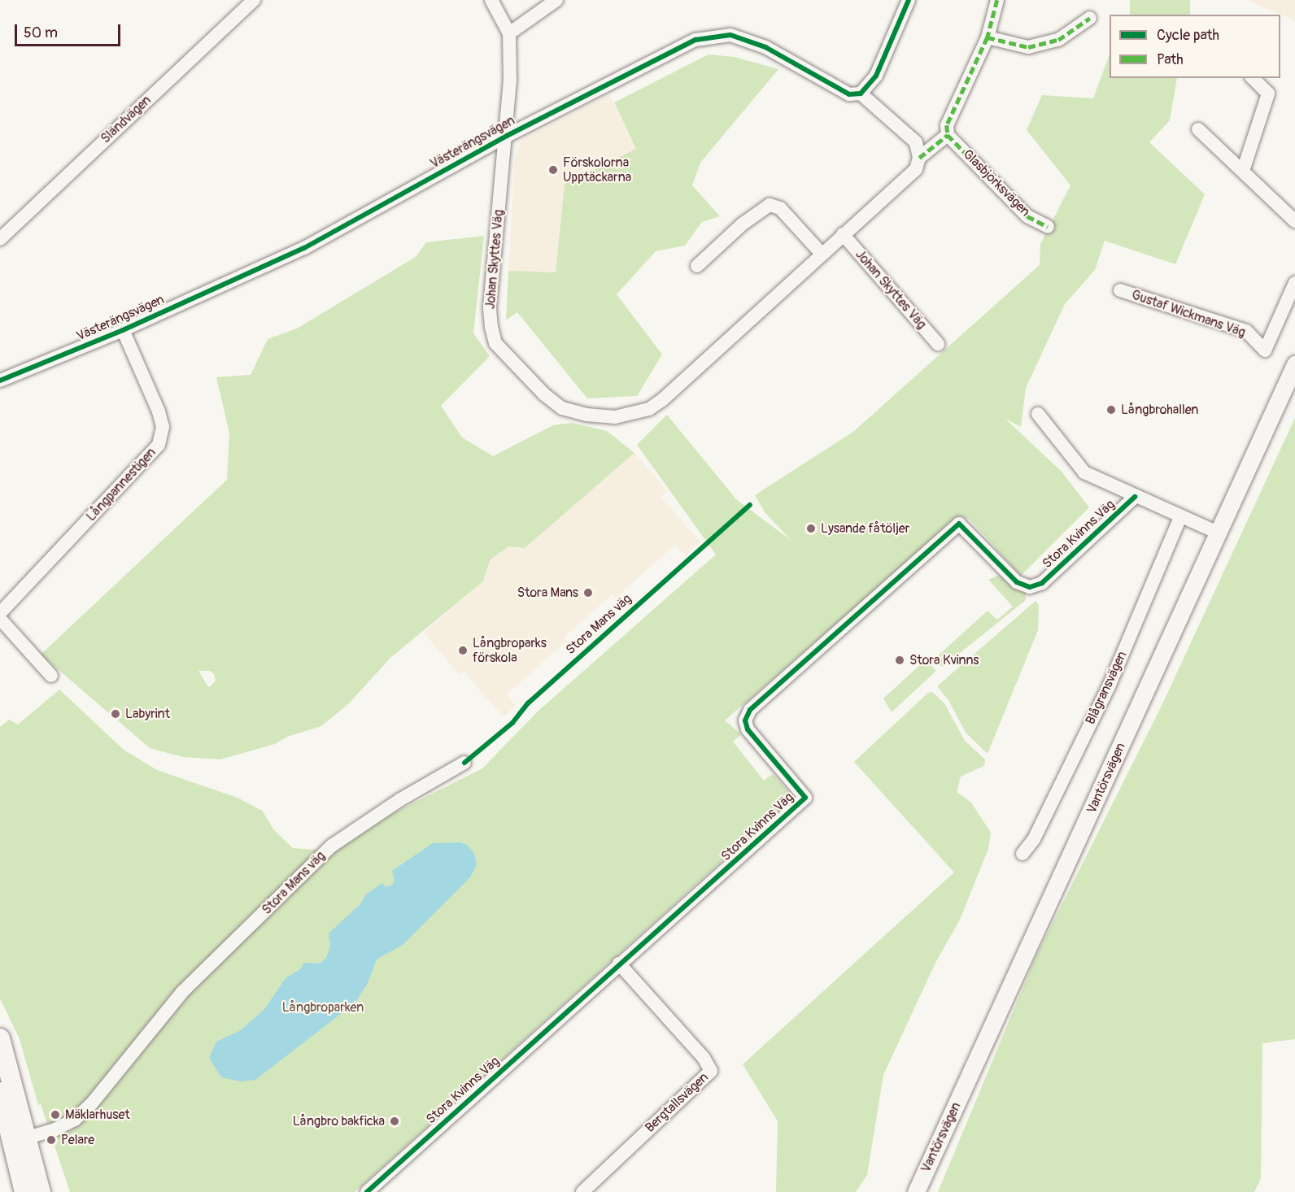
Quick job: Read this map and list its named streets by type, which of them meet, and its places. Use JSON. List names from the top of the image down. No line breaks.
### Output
{"streets":{"street":["Sländvägen","Västerängsvägen","Glasbjörksvägen","Johan Skyttes Väg","Gustaf Wickmans Väg","Långpannestigen","Stora Kvinns Väg","Stora Mans väg","Blågransvägen","Vantörsvägen","Bergtallsvägen"]},"crossings":[["Västerängsvägen","Johan Skyttes Väg"],["Västerängsvägen","Långpannestigen"],["Stora Kvinns Väg","Blågransvägen"],["Stora Kvinns Väg","Vantörsvägen"],["Stora Kvinns Väg","Bergtallsvägen"]],"parks":["Långbroparken"],"places":["Förskolorna Upptäckarna","Långbrohallen","Lysande fåtöljer","Stora Mans","Långbroparks förskola","Stora Kvinns","Labyrint","Mäklarhuset","Långbro bakficka","Pelare"],"legend":["Cycle path","Path"],"scale_bar":"50 m"}
